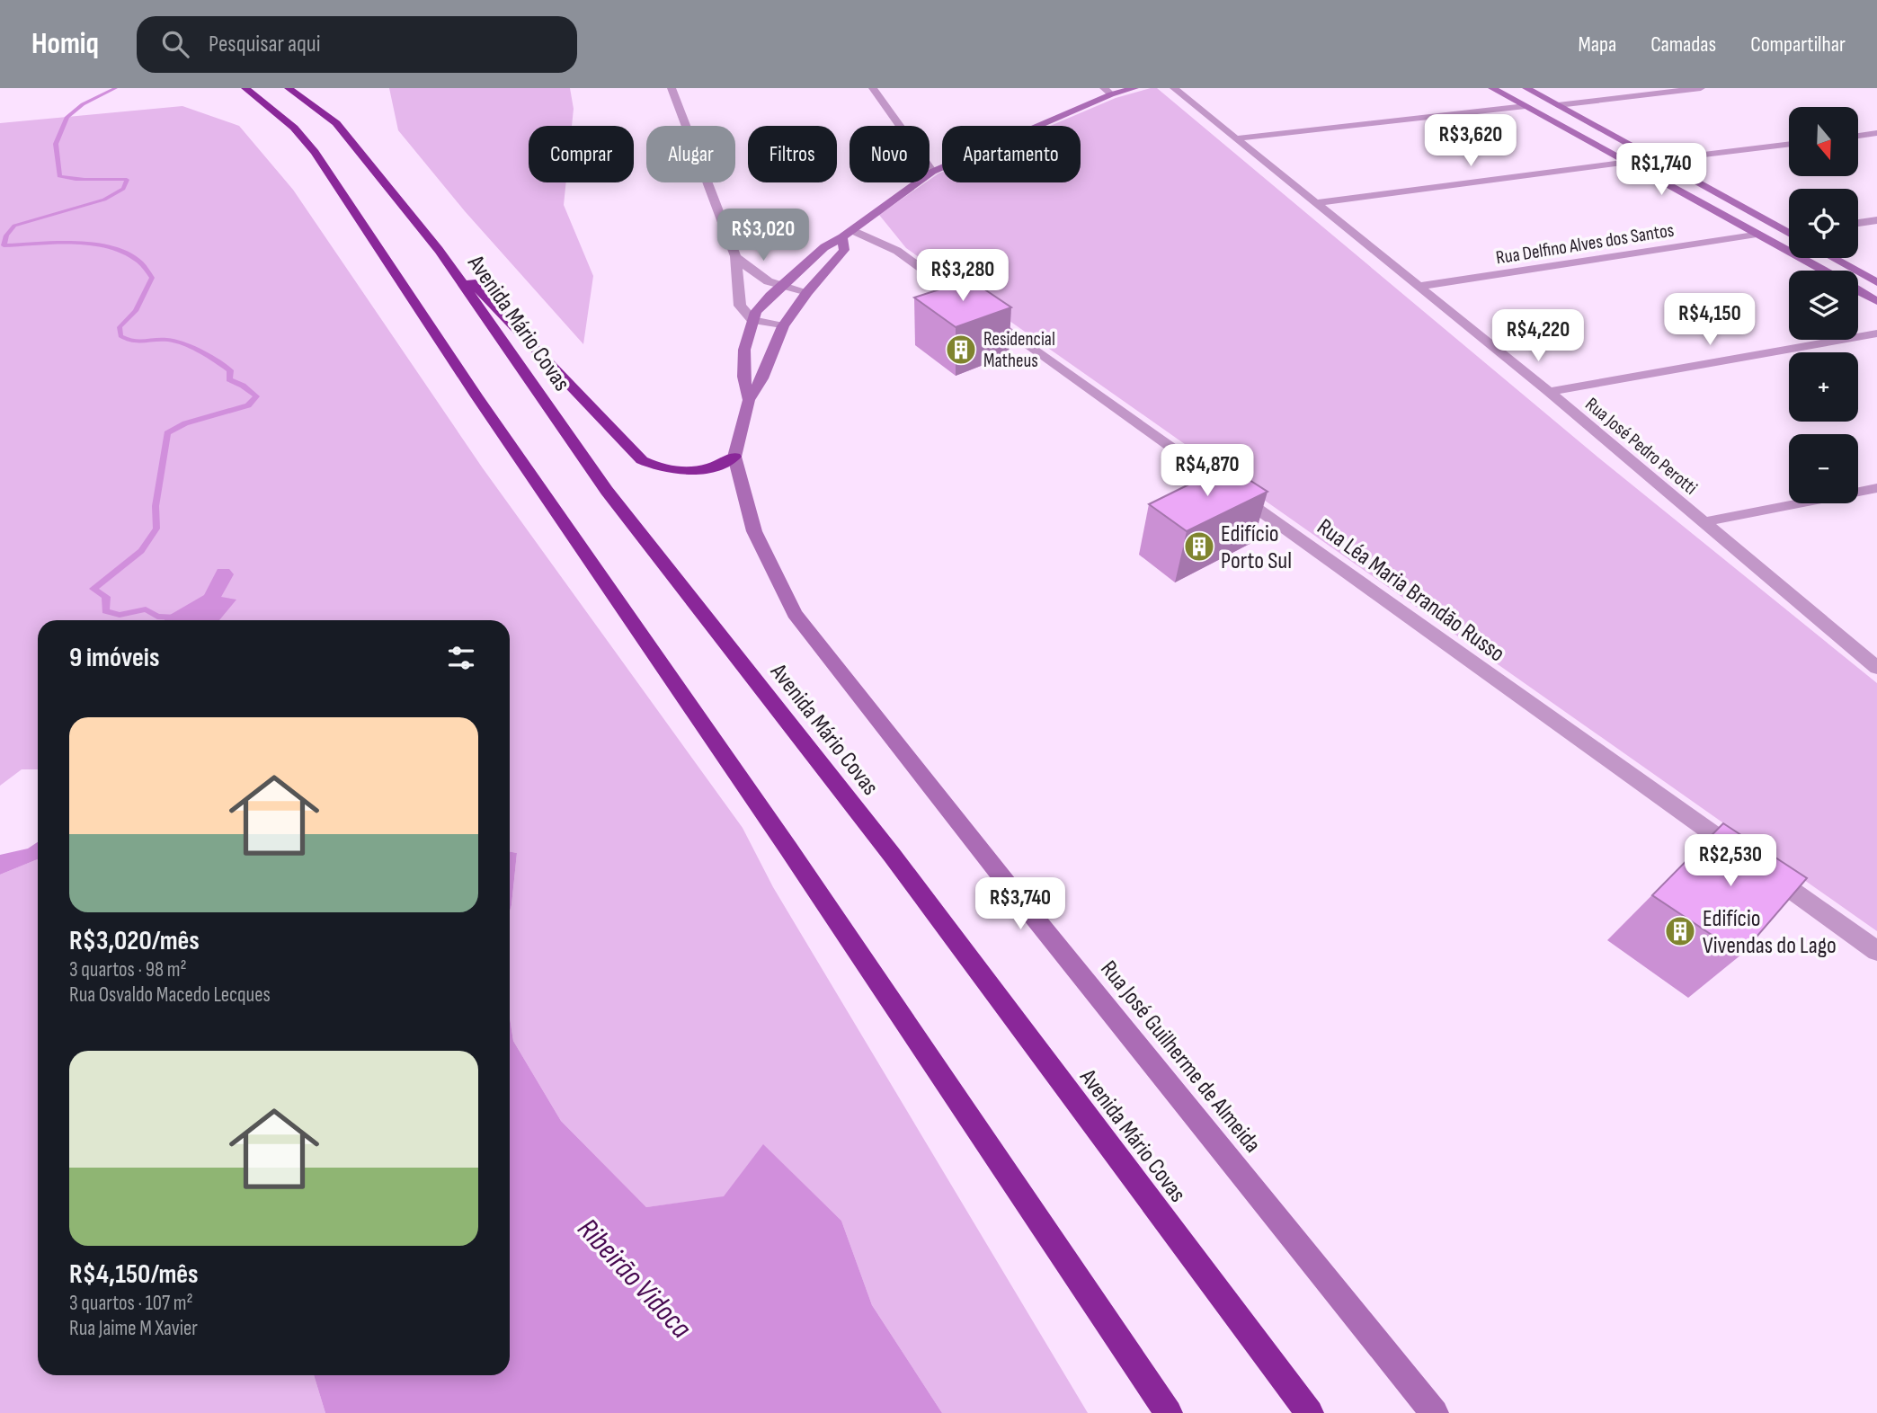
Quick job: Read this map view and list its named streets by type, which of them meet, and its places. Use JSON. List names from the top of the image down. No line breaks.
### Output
{"streets":{"highway":["Avenida Mário Covas"],"street":["Rua Delfino Alves dos Santos","Rua José Pedro Perotti","Rua Léa Maria Brandão Russo","Rua José Guilherme de Almeida"]},"crossings":[["Rua Delfino Alves dos Santos","Rua José Pedro Perotti"],["Rua Léa Maria Brandão Russo","Rua José Guilherme de Almeida"]],"water":["Ribeirão Vidoca"],"places":{"building":["Residencial Matheus","Edifício Porto Sul","Edifício Vivendas do Lago"]},"north":"bottom","page":{"header":"Homiq","search":"Pesquisar aqui","nav":["Mapa","Camadas","Compartilhar"],"map_buttons":["+","−"],"price":["R$3,620","R$1,740","R$3,020","R$3,280","R$4,150","R$4,220","R$4,870","R$2,530","R$3,740"],"chip":["Comprar","Alugar","Filtros","Novo","Apartamento"],"heading":"9 imóveis","list":[{"name":"R$3,020/mês","note":"3 quartos · 98 m² · Rua Osvaldo Macedo Lecques"},{"name":"R$4,150/mês","note":"3 quartos · 107 m² · Rua Jaime M Xavier"}]}}
